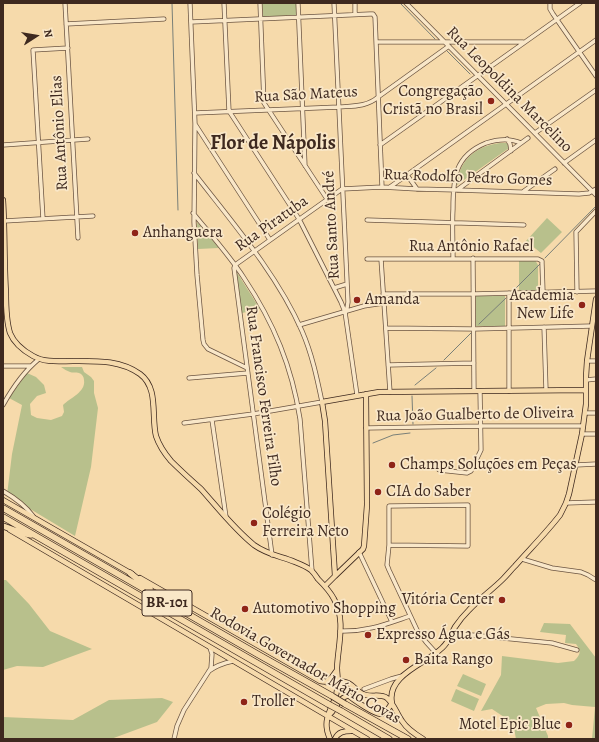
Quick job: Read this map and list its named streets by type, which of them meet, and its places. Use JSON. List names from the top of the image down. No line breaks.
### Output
{"streets":{"highway":["BR-101","Rodovia Governador Mário Covas"],"street":["Rua Leopoldina Marcelino","Rua São Mateus","Rua Antônio Elias","Rua Rodolfo Pedro Gomes","Rua Piratuba","Rua Santo André","Rua Antônio Rafael","Rua Francisco Ferreira Filho","Rua João Gualberto de Oliveira"]},"crossings":[["Rua Leopoldina Marcelino","Rua São Mateus"],["Rua Leopoldina Marcelino","Rua Rodolfo Pedro Gomes"],["Rua São Mateus","Rua Santo André"],["Rua Rodolfo Pedro Gomes","Rua Piratuba"],["Rua Rodolfo Pedro Gomes","Rua Santo André"],["Rua Piratuba","Rua Santo André"],["Rua Piratuba","Rua Francisco Ferreira Filho"]],"districts":["Flor de Nápolis"],"places":["Congregação Cristã no Brasil","Anhanguera","Amanda","Academia New Life","Champs Soluções em Peças","CIA do Saber","Colégio Ferreira Neto","Vitória Center","Automotivo Shopping","Expresso Água e Gás","Baita Rango","Troller","Motel Epic Blue"],"north":"right"}
